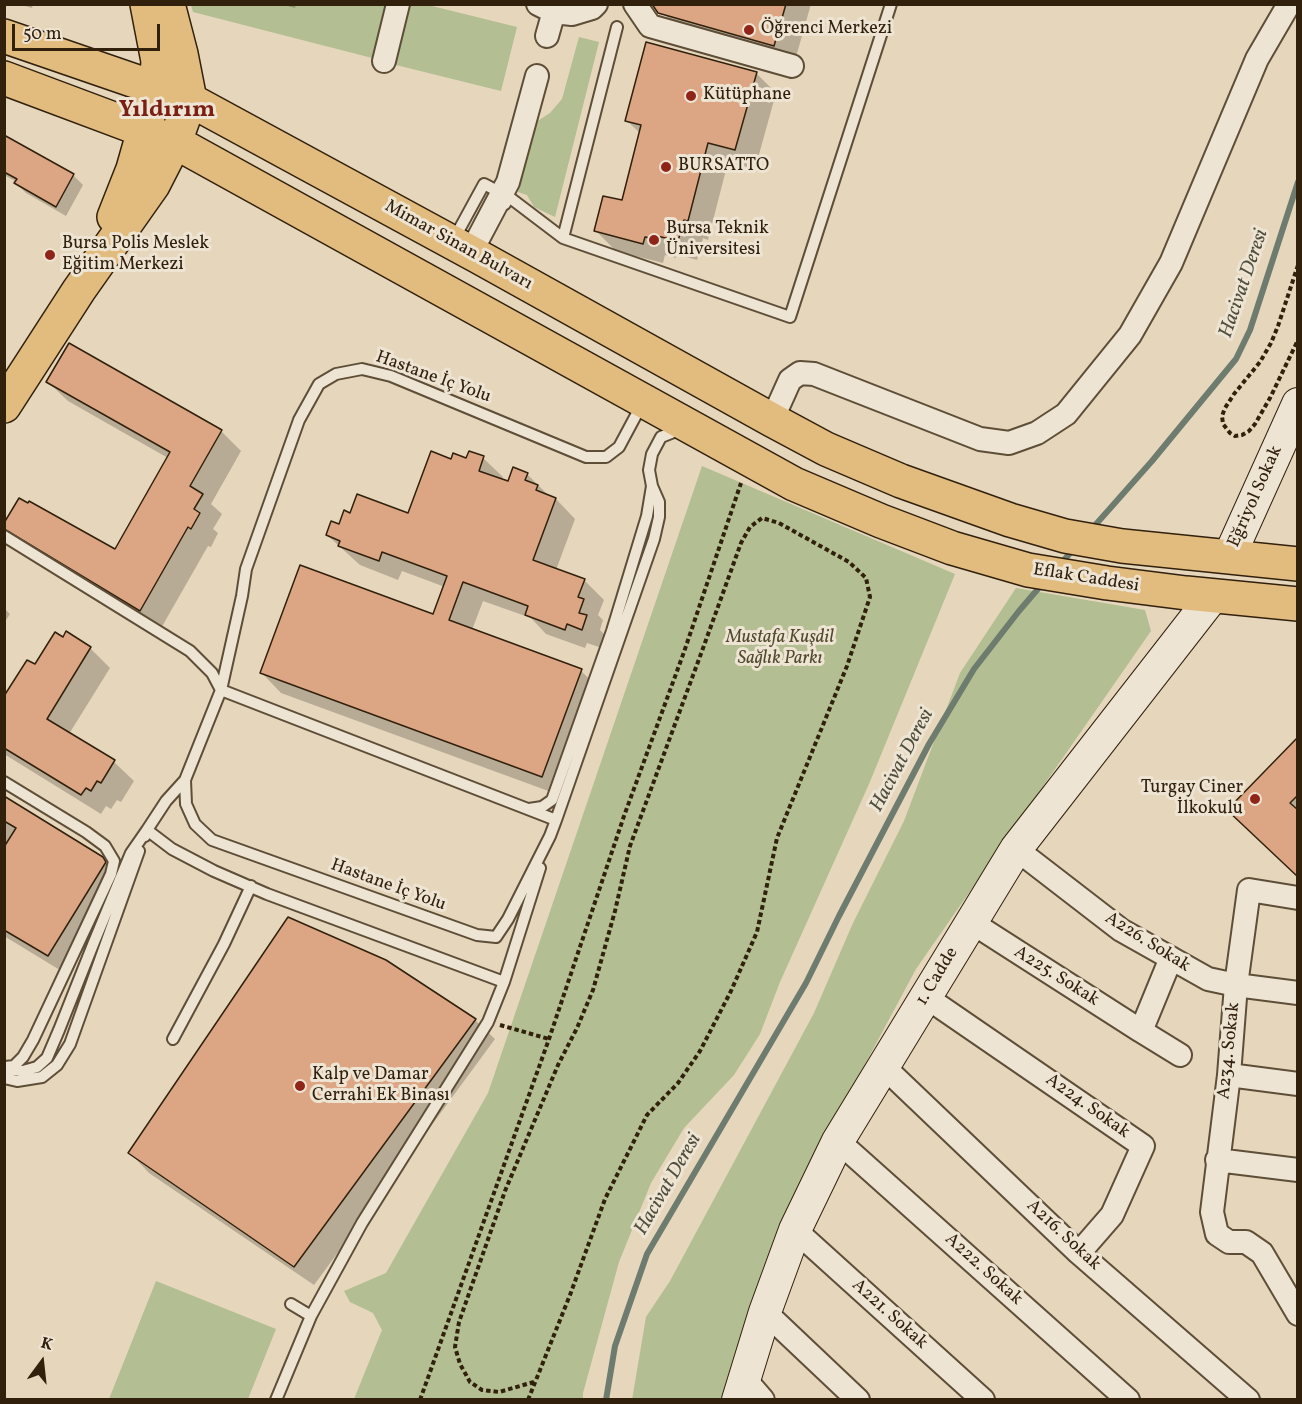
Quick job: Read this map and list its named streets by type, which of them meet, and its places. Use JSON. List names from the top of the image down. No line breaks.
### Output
{"streets":{"main road":["Mimar Sinan Bulvarı","Eğriyol Sokak","Eflak Caddesi","1. Cadde"],"street":["A226. Sokak","A225. Sokak","A234. Sokak","A224. Sokak","A216. Sokak","A222. Sokak","A221. Sokak"],"lane":["Hastane İç Yolu"]},"crossings":[["Mimar Sinan Bulvarı","Eğriyol Sokak"],["Eflak Caddesi","1. Cadde"],["A226. Sokak","1. Cadde"],["A226. Sokak","A234. Sokak"],["1. Cadde","A225. Sokak"],["1. Cadde","A224. Sokak"],["1. Cadde","A216. Sokak"],["1. Cadde","A222. Sokak"],["1. Cadde","A221. Sokak"],["A224. Sokak","A216. Sokak"]],"districts":["Yıldırım"],"water":["Hacivat Deresi"],"parks":["Mustafa Kuşdil Sağlık Parkı"],"places":["Öğrenci Merkezi","Kütüphane","BURSATTO","Bursa Teknik Üniversitesi","Bursa Polis Meslek Eğitim Merkezi","Turgay Ciner İlkokulu","Kalp ve Damar Cerrahi Ek Binası"],"scale_bar":"50 m","north":"top"}
